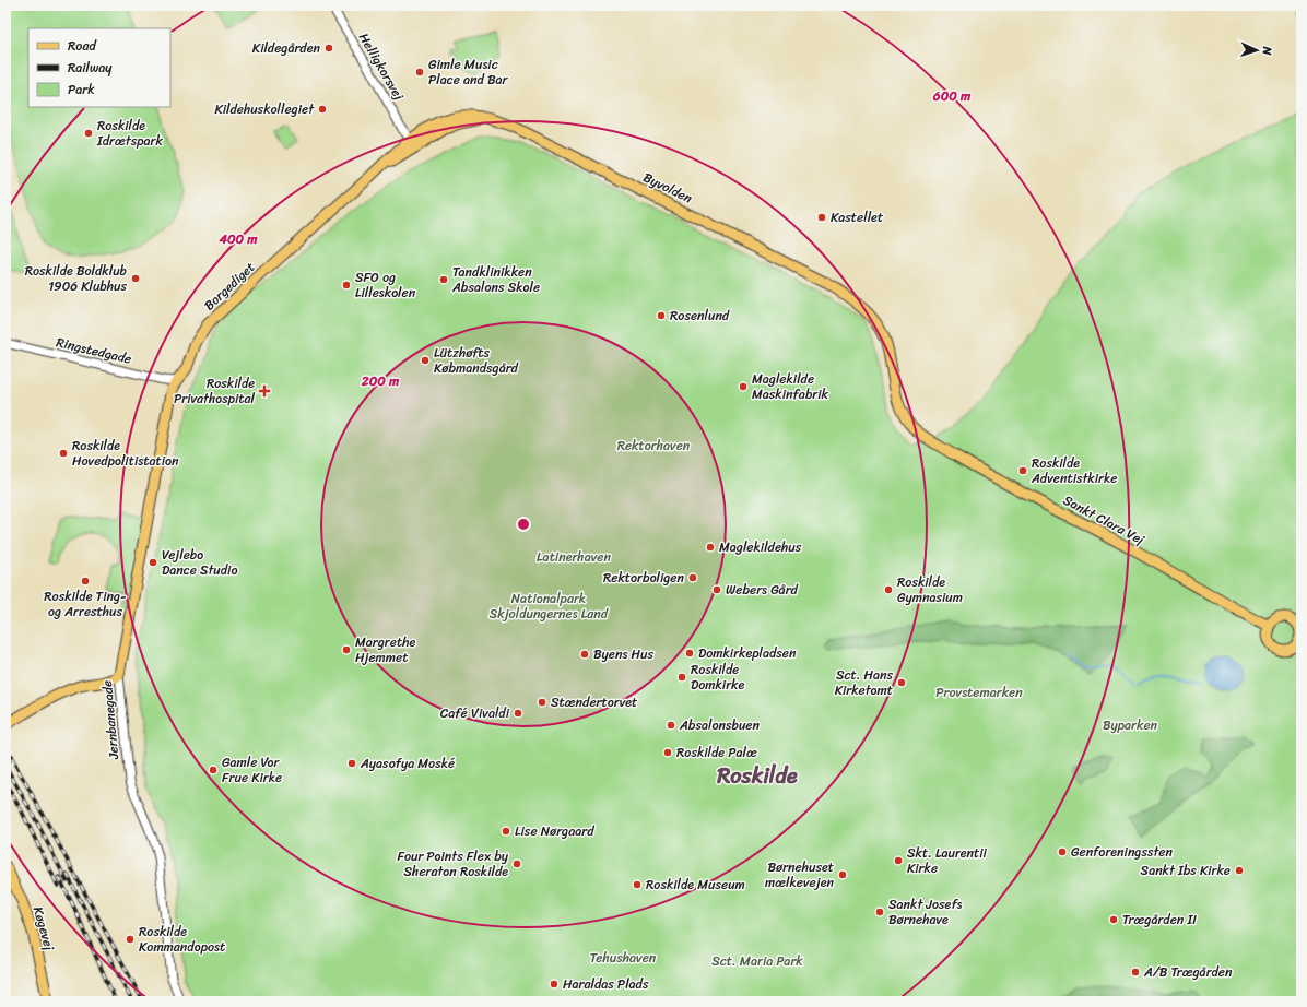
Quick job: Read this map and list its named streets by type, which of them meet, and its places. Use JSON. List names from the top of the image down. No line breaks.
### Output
{"streets":{"main road":["Byvolden","Borgediget","Sankt Clara Vej","Jernbanegade","Køgevej"],"street":["Helligkorsvej","Ringstedgade"]},"crossings":[["Helligkorsvej","Byvolden"],["Helligkorsvej","Borgediget"],["Byvolden","Borgediget"],["Byvolden","Sankt Clara Vej"],["Borgediget","Ringstedgade"],["Borgediget","Jernbanegade"],["Ringstedgade","Jernbanegade"]],"districts":["Roskilde"],"parks":["Rektorhaven","Latinerhaven","Nationalpark Skjoldungernes Land","Provstemarken","Byparken","Tehushaven","Sct. Maria Park"],"places":{"other":["Kildegården","Gimle Music Place and Bar","Kildehuskollegiet","Roskilde Idrætspark","Kastellet","Roskilde Boldklub 1906 Klubhus","Tandklinikken Absalons Skole","SFO og Lilleskolen","Rosenlund","Lützhøfts Købmandsgård","Maglekilde Maskinfabrik","Roskilde Hovedpolitistation","Roskilde Adventistkirke","Maglekildehus","Vejlebo Dance Studio","Rektorboligen","Roskilde Ting- og Arresthus","Webers Gård","Roskilde Gymnasium","Margrethe Hjemmet","Domkirkepladsen","Byens Hus","Roskilde Domkirke","Sct. Hans Kirketomt","Stændertorvet","Café Vivaldi","Absalonsbuen","Roskilde Palæ","Ayasofya Moské","Gamle Vor Frue Kirke","Lise Nørgaard","Genforeningssten","Skt. Laurentii Kirke","Four Points Flex by Sheraton Roskilde","Sankt Ibs Kirke","Børnehuset mælkevejen","Roskilde Museum","Sankt Josefs Børnehave","Trægården II","Roskilde Kommandopost","A/B Trægården","Haraldas Plads"],"health":["Roskilde Privathospital"]},"legend":["Road","Railway","Park"],"north":"right","rings":["600 m","400 m","200 m"]}
